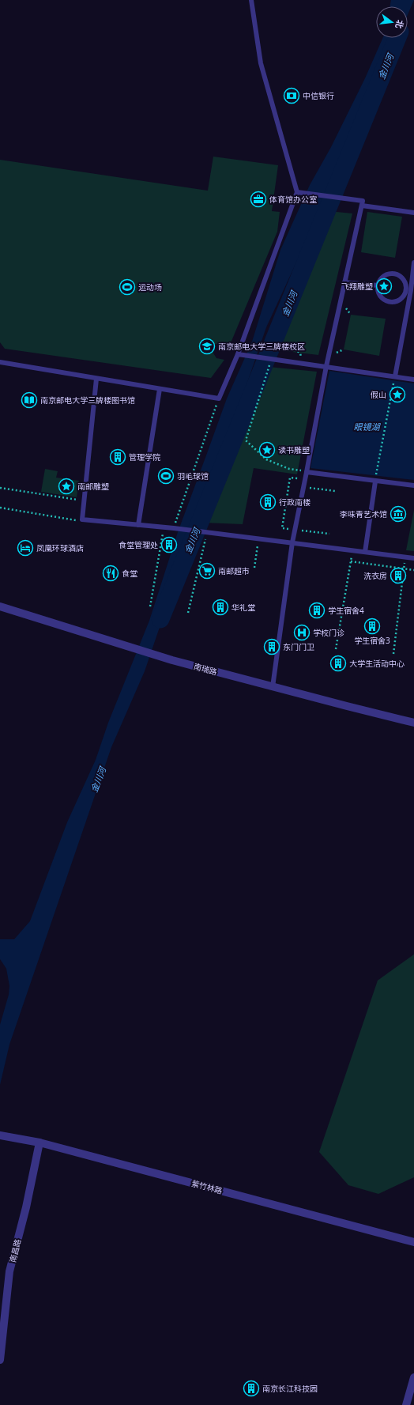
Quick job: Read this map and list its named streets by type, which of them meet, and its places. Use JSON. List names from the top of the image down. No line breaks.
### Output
{"streets":{"street":["南瑞路","紫竹林路","南昌路"]},"crossings":[["紫竹林路","南昌路"]],"water":["金川河","眼镜湖"],"places":{"bank":["中信银行"],"office":["体育馆办公室"],"place":["飞翔雕塑","假山","读书雕塑","南邮雕塑"],"sports":["运动场","羽毛球馆"],"school or university":["南京邮电大学三牌楼校区"],"library":["南京邮电大学三牌楼图书馆"],"building":["管理学院","行政南楼","食堂管理处","洗衣房","华礼堂","学生宿舍4","学生宿舍3","东门门卫","大学生活动中心","南京长江科技园"],"museum":["李味青艺术馆"],"hotel":["凤凰环球酒店"],"supermarket":["南邮超市"],"restaurant":["食堂"],"hospital":["学校门诊"]},"north":"right"}
